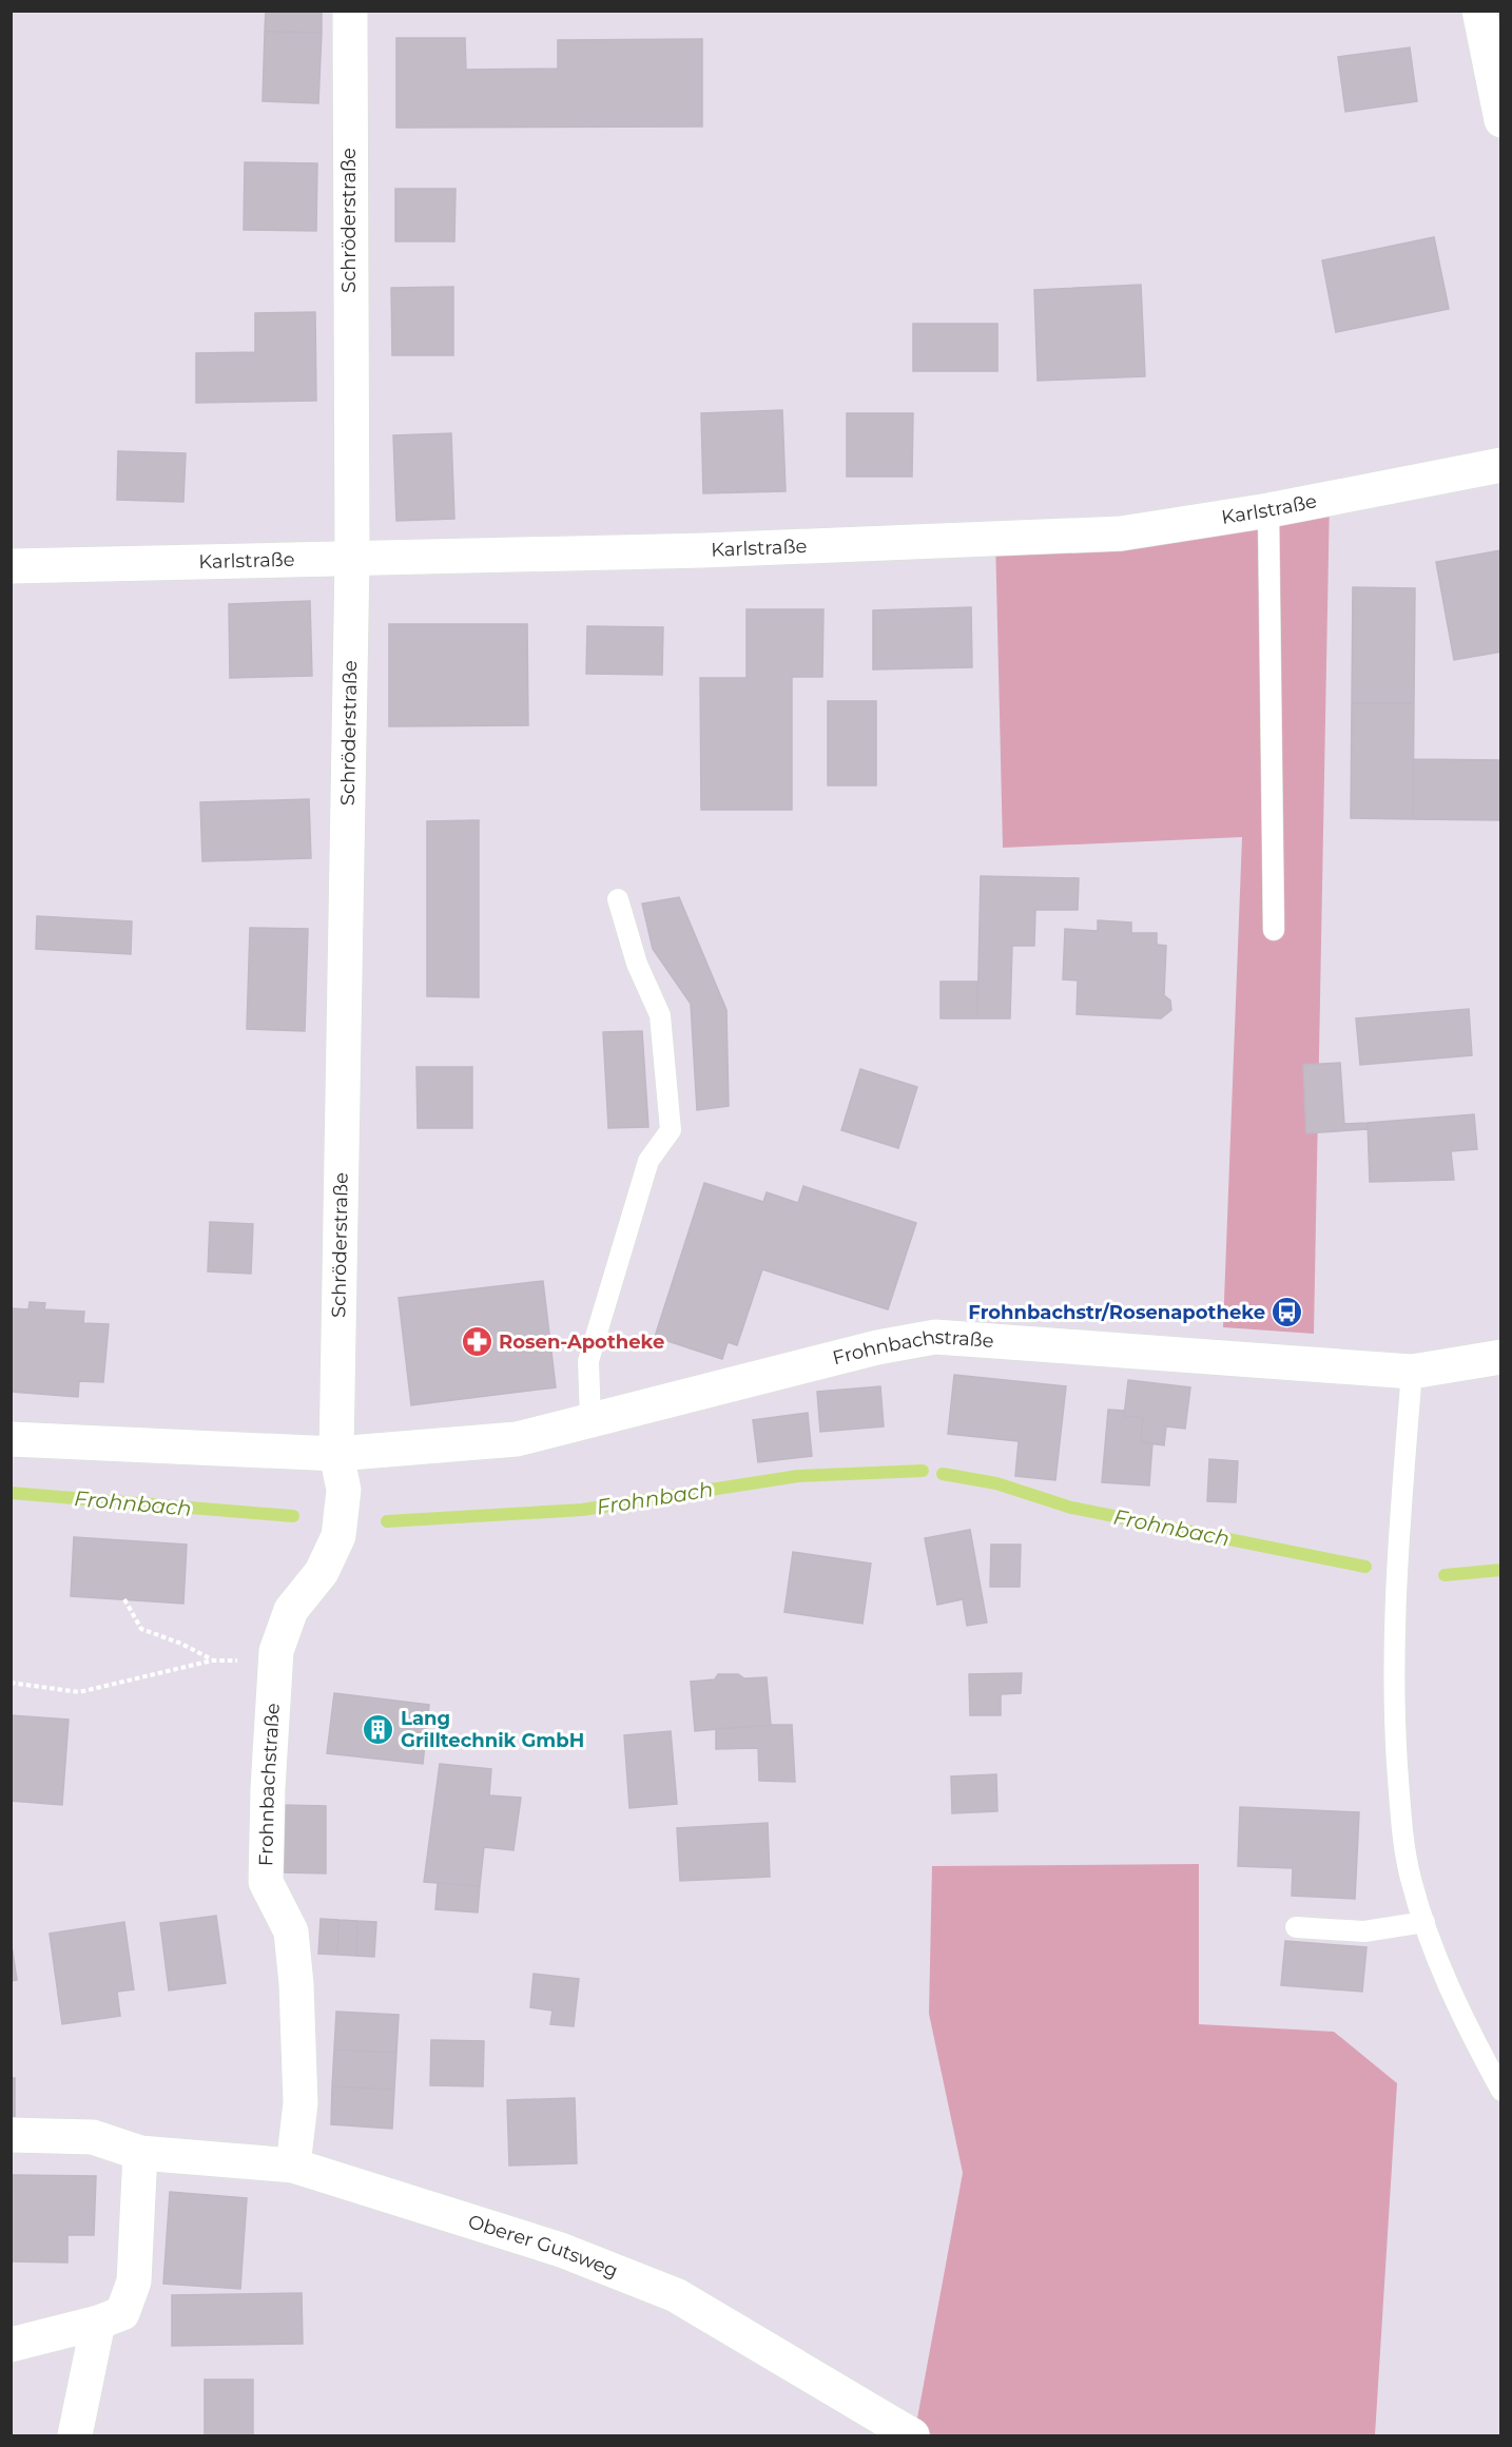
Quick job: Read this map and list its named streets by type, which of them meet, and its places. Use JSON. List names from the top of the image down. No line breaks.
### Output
{"streets":{"street":["Schröderstraße","Karlstraße","Frohnbachstraße","Oberer Gutsweg"]},"crossings":[["Schröderstraße","Karlstraße"],["Schröderstraße","Frohnbachstraße"],["Frohnbachstraße","Oberer Gutsweg"]],"water":["Frohnbach"],"places":{"bus stop":["Frohnbachstr/Rosenapotheke"],"pharmacy":["Rosen-Apotheke"],"building":["Lang Grilltechnik GmbH"]}}
